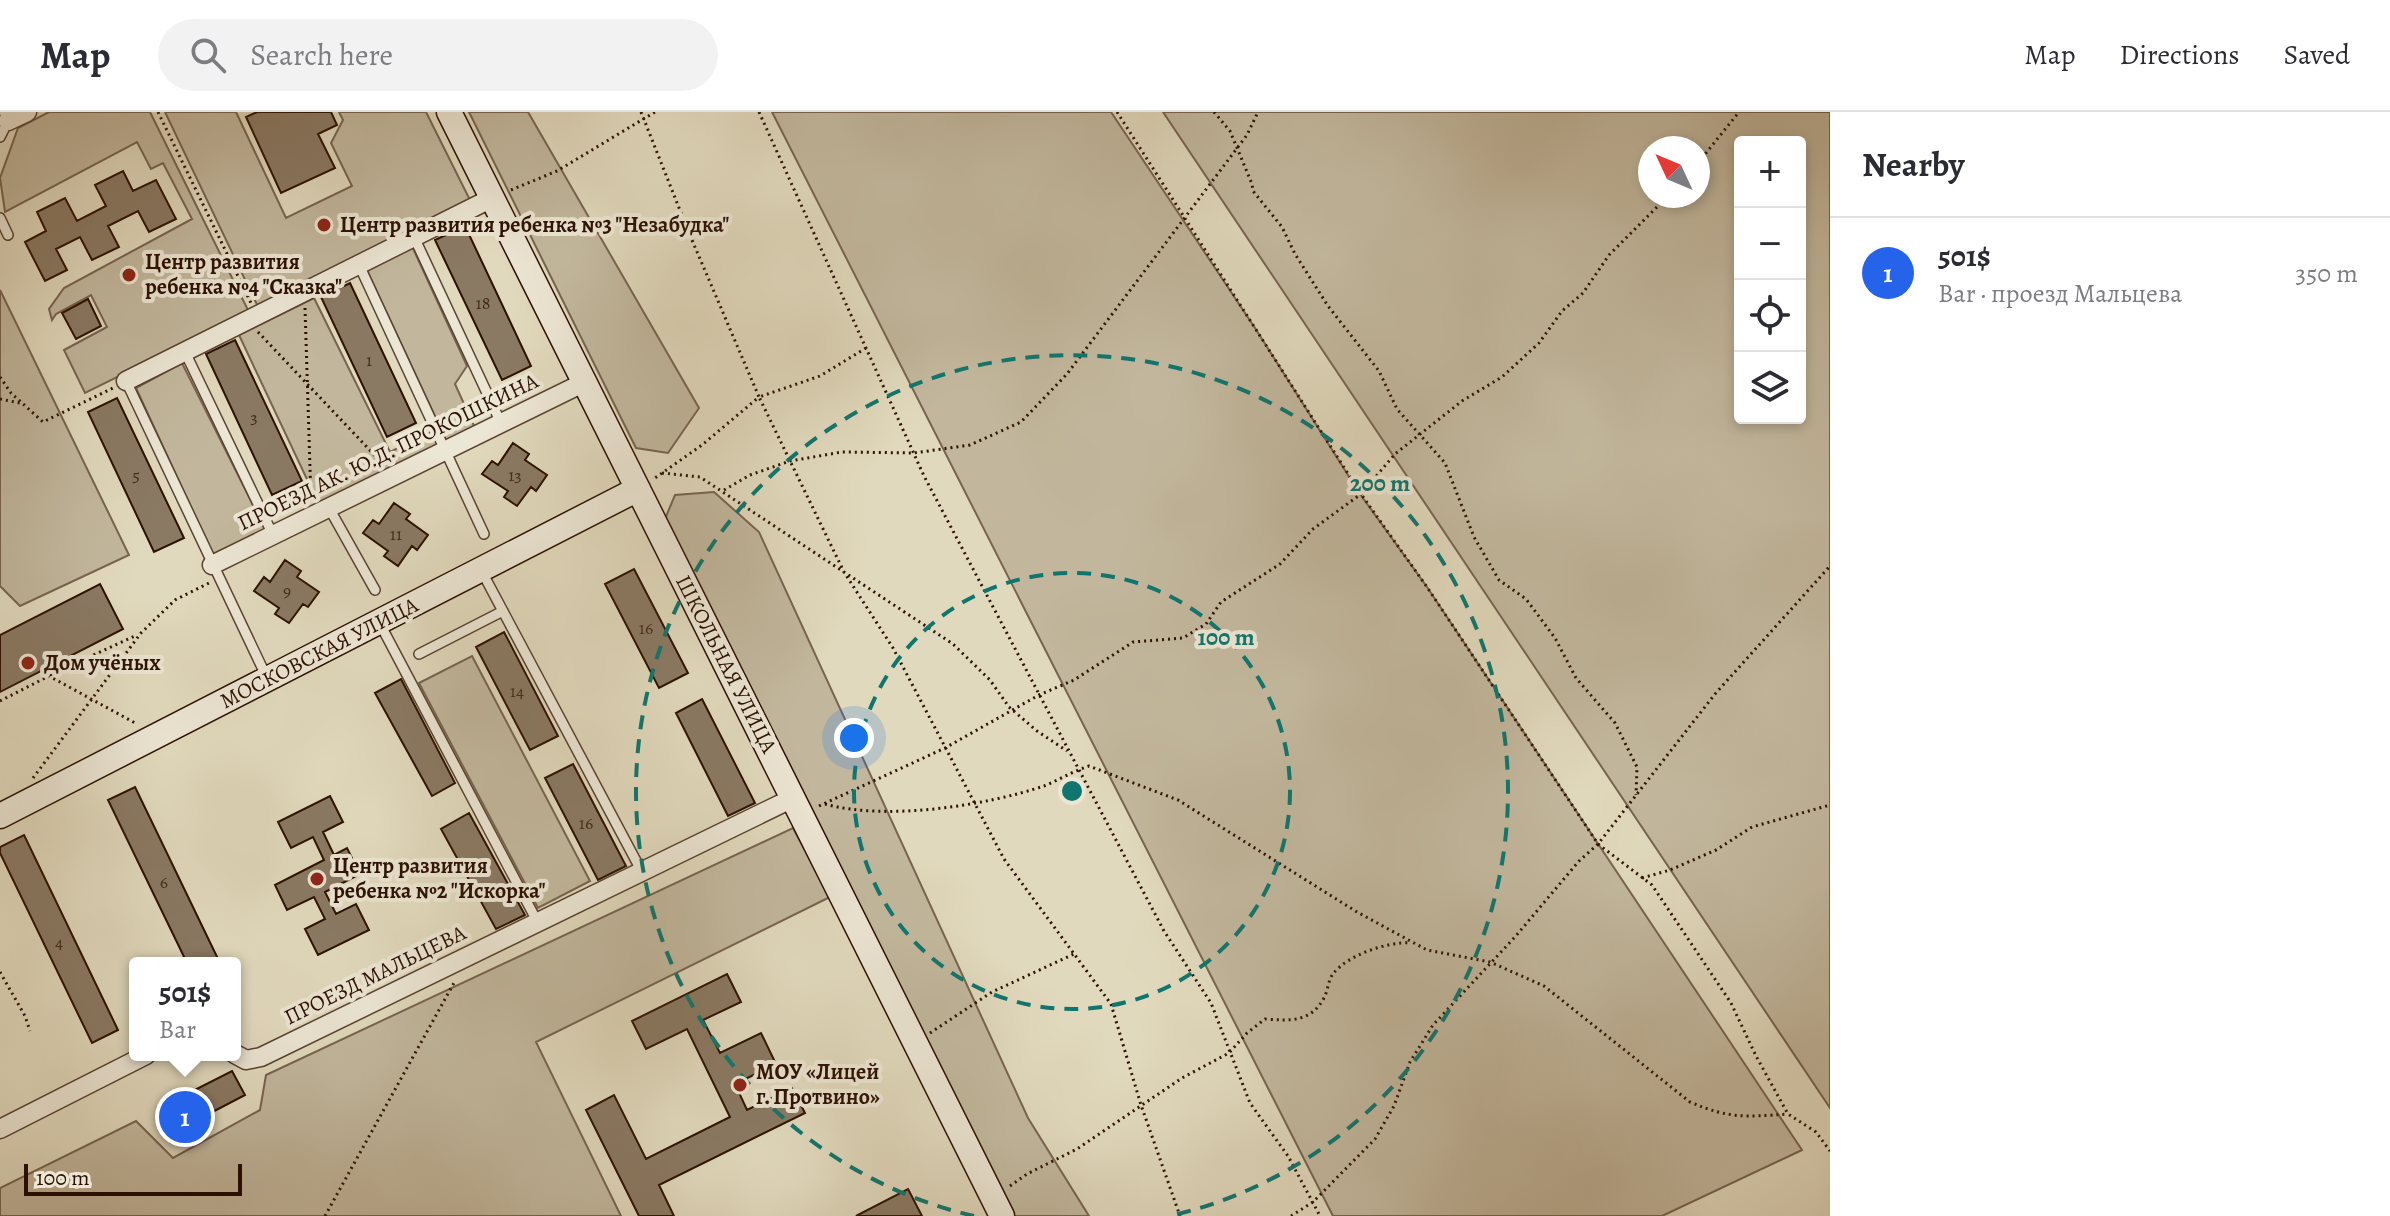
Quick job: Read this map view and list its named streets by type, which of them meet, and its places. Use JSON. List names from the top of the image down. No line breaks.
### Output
{"streets":{"street":["ПРОЕЗД АК. Ю.Д. ПРОКОШКИНА","МОСКОВСКАЯ УЛИЦА","ШКОЛЬНАЯ УЛИЦА","ПРОЕЗД МАЛЬЦЕВА"]},"crossings":[["ПРОЕЗД АК. Ю.Д. ПРОКОШКИНА","ШКОЛЬНАЯ УЛИЦА"],["МОСКОВСКАЯ УЛИЦА","ШКОЛЬНАЯ УЛИЦА"],["ШКОЛЬНАЯ УЛИЦА","ПРОЕЗД МАЛЬЦЕВА"]],"places":["Центр развития ребенка №3 \"Незабудка\"","Центр развития ребенка №4 \"Сказка\"","Дом учёных","Центр развития ребенка №2 \"Искорка\"","МОУ «Лицей г. Протвино»"],"house_numbers":["18","1","3","5","13","11","9","16","14","16","6","4"],"scale_bar":"100 m","north":"top left","page":{"header":"Map","search":"Search here","nav":["Map","Directions","Saved"],"heading":"Nearby","map_buttons":["+","−"],"list":[{"mark":"1","name":"501$","note":"Bar · проезд Мальцева","value":"350 m"}],"popup":["501$","Bar"],"pins":"1","scale":"100 m"},"rings":["200 m","100 m"]}
